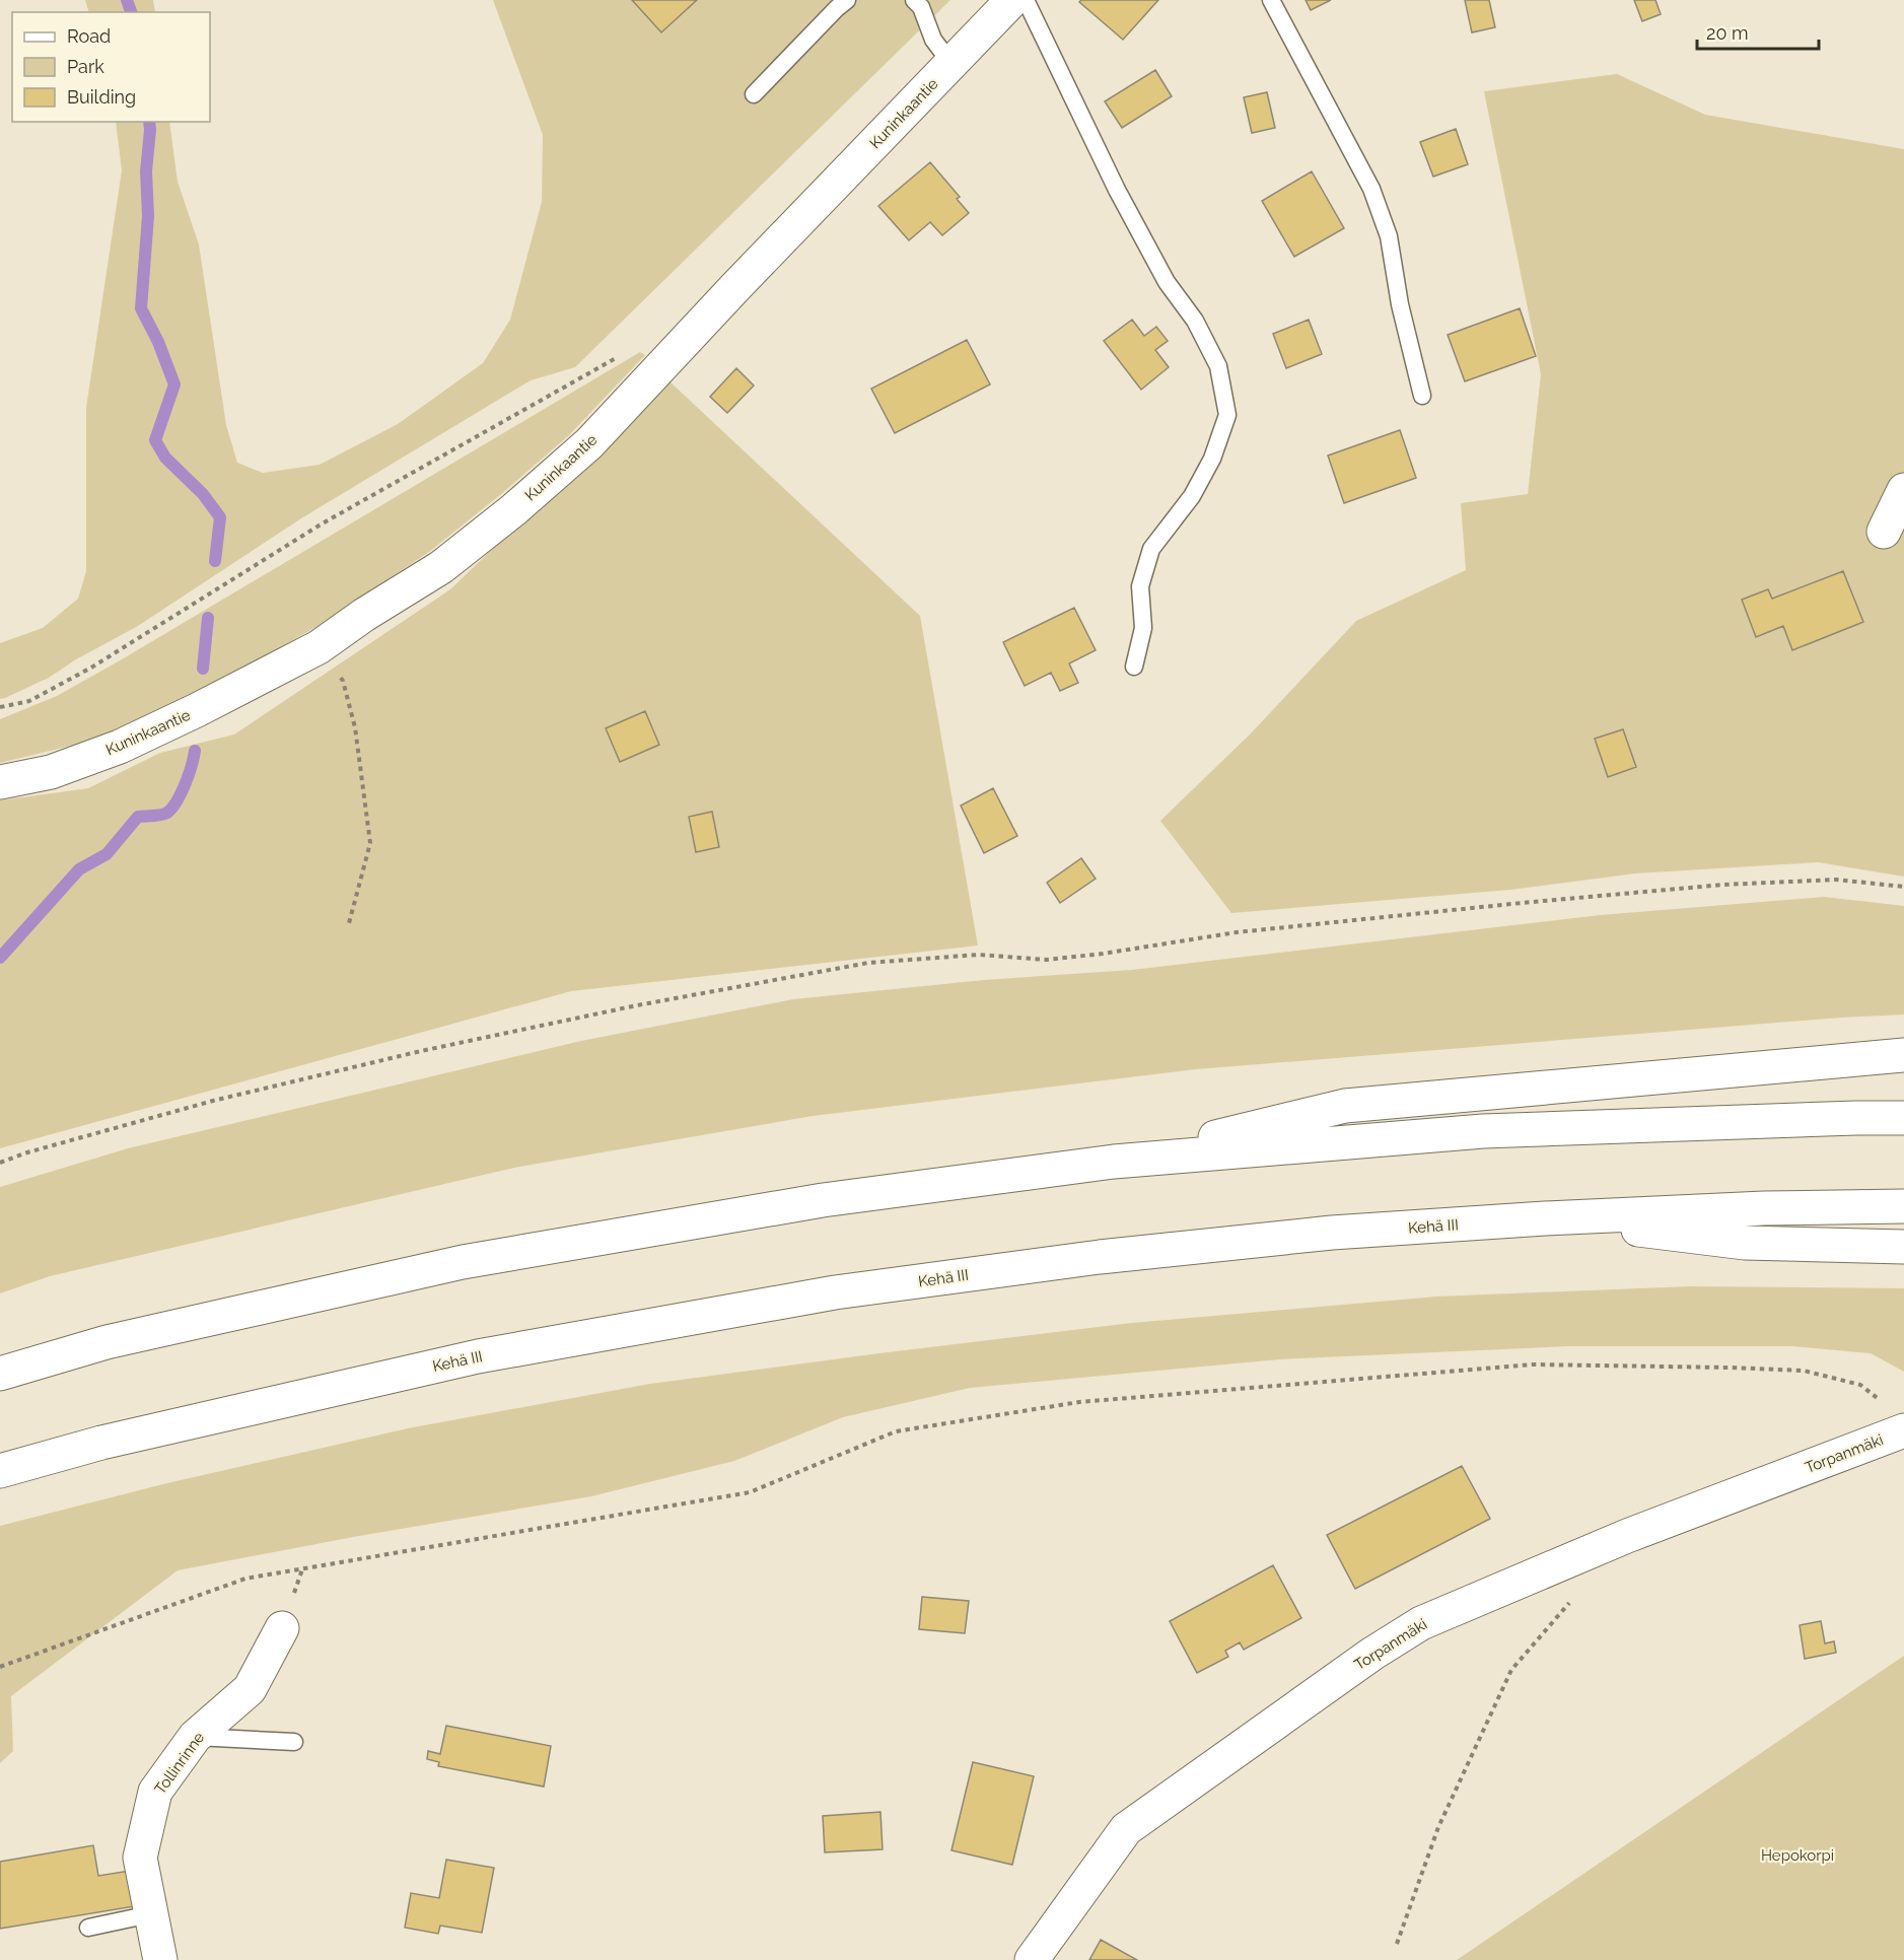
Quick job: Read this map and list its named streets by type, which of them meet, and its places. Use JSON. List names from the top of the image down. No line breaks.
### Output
{"streets":{"main road":["Kuninkaantie","Kehä III","Torpanmäki","Tollinrinne"]},"parks":["Hepokorpi"],"legend":["Road","Park","Building"],"scale_bar":"20 m"}
